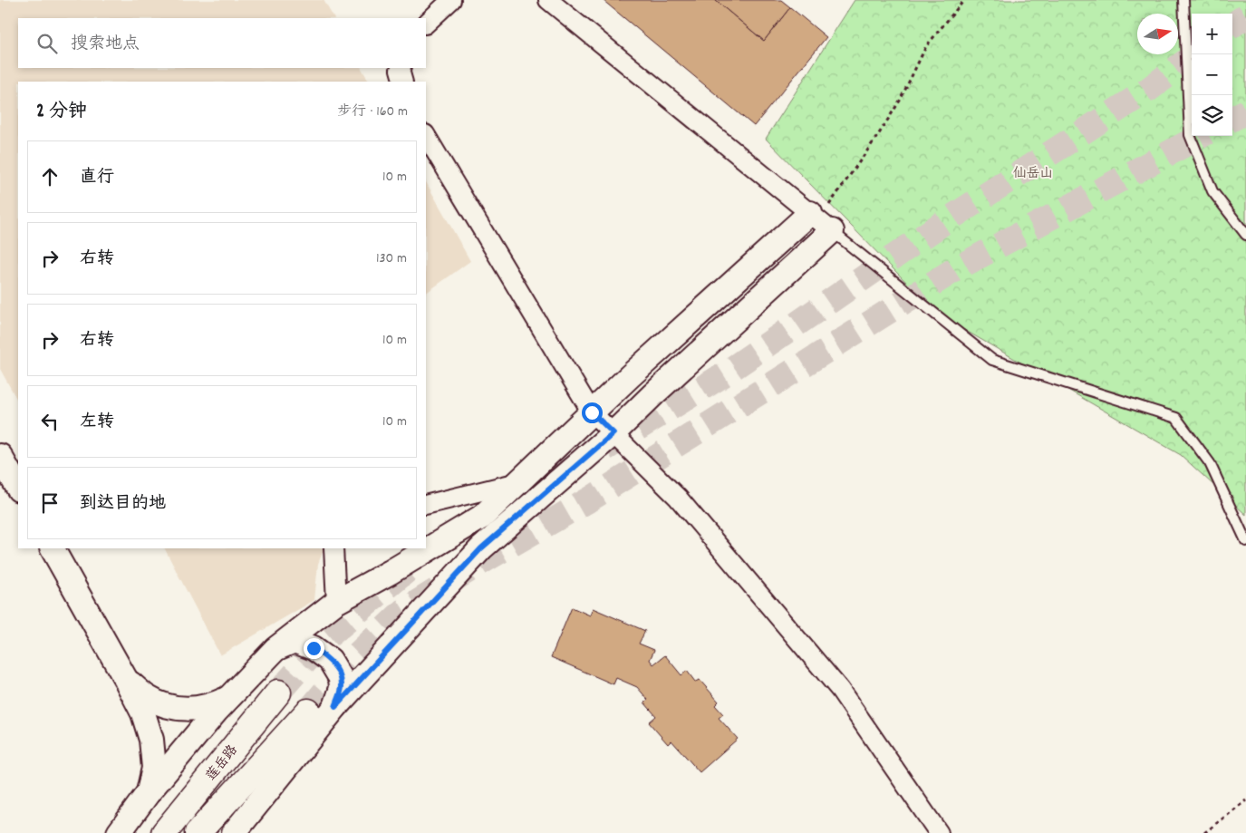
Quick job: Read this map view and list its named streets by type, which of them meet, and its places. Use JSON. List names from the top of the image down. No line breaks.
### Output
{"streets":{"main road":["莲岳路"]},"parks":["仙岳山"],"north":"right","page":{"map_buttons":["+","−"],"search":"搜索地点","heading":["2 分钟","步行 · 160 m"],"list":[["直行","10 m"],["右转","130 m"],["右转","10 m"],["左转","10 m"],"到达目的地"]}}
